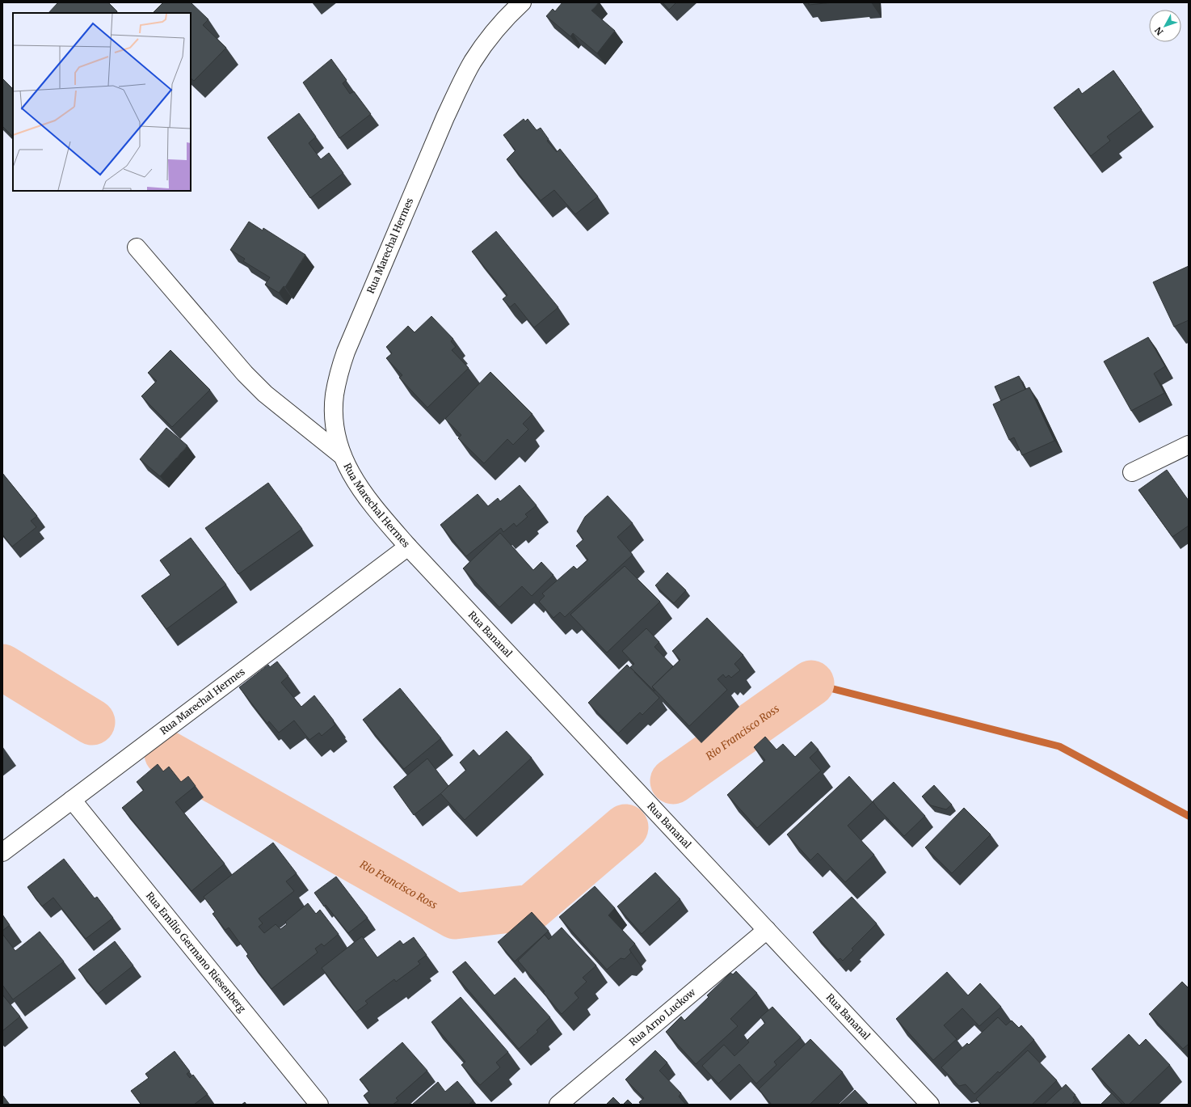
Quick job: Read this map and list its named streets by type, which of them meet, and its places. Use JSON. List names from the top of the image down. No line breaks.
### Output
{"streets":{"street":["Rua Marechal Hermes","Rua Bananal","Rua Emílio Germano Riesenberg","Rua Arno Luckow"]},"crossings":[["Rua Marechal Hermes","Rua Bananal"],["Rua Marechal Hermes","Rua Emílio Germano Riesenberg"],["Rua Bananal","Rua Arno Luckow"]],"water":["Rio Francisco Ross"],"north":"bottom left"}
